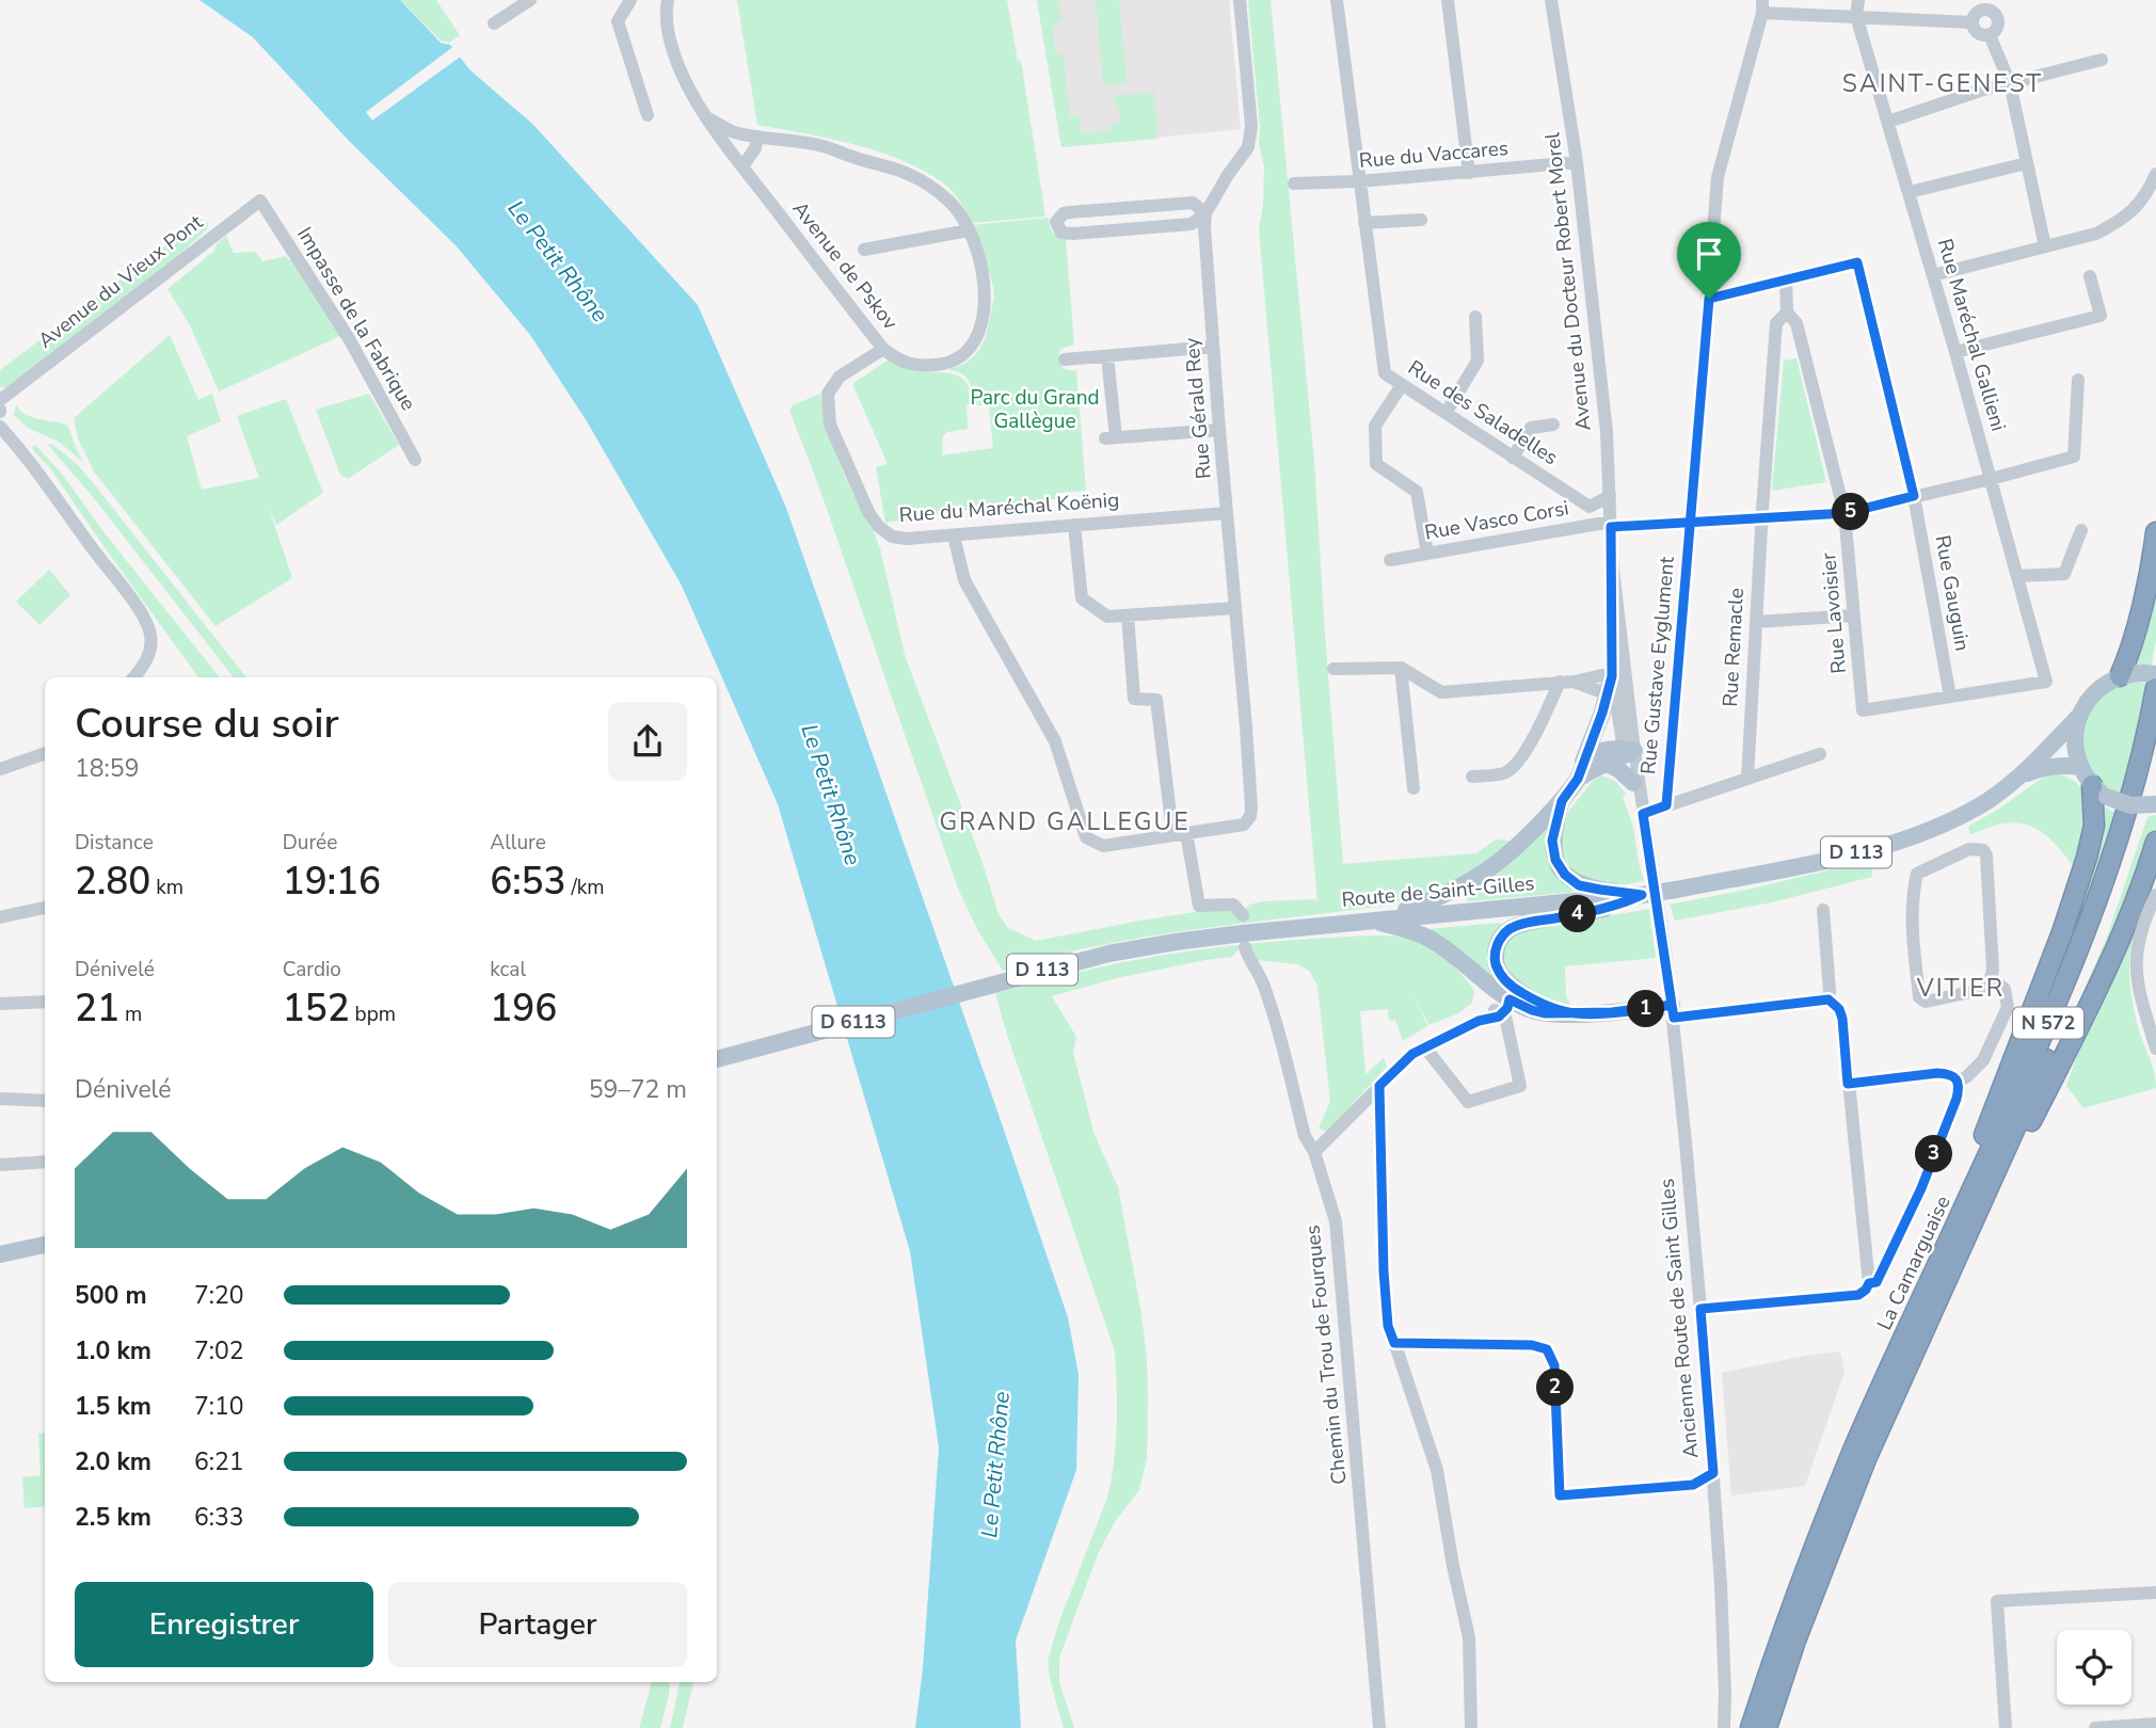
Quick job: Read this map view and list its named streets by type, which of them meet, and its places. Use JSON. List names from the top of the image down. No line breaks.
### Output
{"streets":{"highway":["N 572","La Camarguaise"],"main road":["D 113","Route de Saint-Gilles","D 6113"],"street":["Rue du Vaccares","Avenue de Pskov","Avenue du Vieux Pont","Avenue du Docteur Robert Morel","Impasse de la Fabrique","Rue Maréchal Gallieni","Rue Gérald Rey","Rue des Saladelles","Rue du Maréchal Koënig","Rue Vasco Corsi","Rue Gauguin","Rue Lavoisier","Rue Remacle","Rue Gustave Eyglument","Ancienne Route de Saint Gilles","Chemin du Trou de Fourques"]},"crossings":[["Rue du Vaccares","Avenue du Docteur Robert Morel"],["Rue du Vaccares","Rue des Saladelles"],["Avenue de Pskov","Rue du Maréchal Koënig"],["Avenue du Vieux Pont","Impasse de la Fabrique"],["Avenue du Docteur Robert Morel","Rue Vasco Corsi"],["Avenue du Docteur Robert Morel","Ancienne Route de Saint Gilles"],["Rue Maréchal Gallieni","Rue Vasco Corsi"],["Rue Maréchal Gallieni","Rue Gauguin"],["Rue Maréchal Gallieni","Rue Lavoisier"],["Rue Gérald Rey","Rue du Maréchal Koënig"],["Rue Vasco Corsi","Rue Gauguin"],["Rue Vasco Corsi","Rue Lavoisier"],["Rue Vasco Corsi","Rue Remacle"],["Rue Vasco Corsi","Rue Gustave Eyglument"],["Rue Gauguin","Rue Lavoisier"],["Rue Lavoisier","Rue Remacle"],["Route de Saint-Gilles","D 6113"]],"districts":["SAINT-GENEST","GRAND GALLEGUE","VITIER"],"water":["Le Petit Rhône"],"parks":["Parc du Grand Gallègue"],"page":{"pins":["5","4","1","3","2"],"heading":["Course du soir","18:59"],"stats":[["Distance","2.80 km"],["Durée","19:16"],["Allure","6:53 /km"],["Dénivelé","21 m"],["Cardio","152 bpm"],["kcal","196"]],"chart":["Dénivelé","59–72 m"],"list":[{"name":"500 m","note":"7:20"},{"name":"1.0 km","note":"7:02"},{"name":"1.5 km","note":"7:10"},{"name":"2.0 km","note":"6:21"},{"name":"2.5 km","note":"6:33"}],"buttons":["Enregistrer","Partager"]}}
